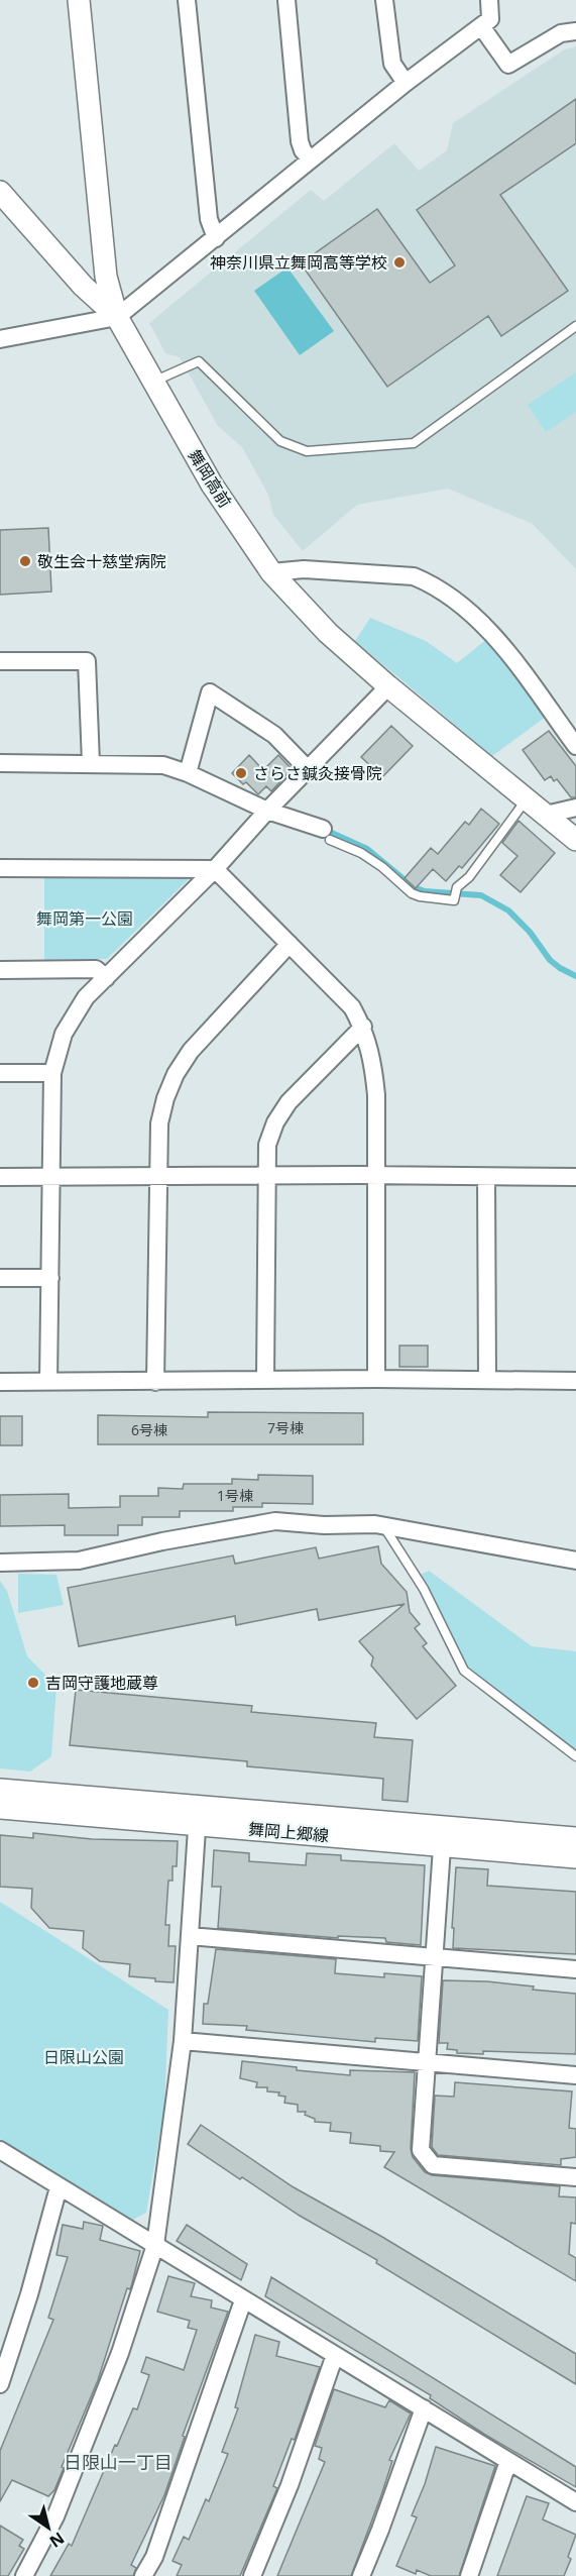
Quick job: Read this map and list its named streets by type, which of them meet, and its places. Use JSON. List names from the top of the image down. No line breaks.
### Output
{"streets":{"street":["舞岡高前","舞岡上郷線"]},"districts":["日限山一丁目"],"parks":["舞岡第一公園","日限山公園"],"places":["神奈川県立舞岡高等学校","敬生会十慈堂病院","さらさ鍼灸接骨院","吉岡守護地蔵尊"],"house_numbers":["7号棟","6号棟","1号棟"],"north":"bottom right"}
